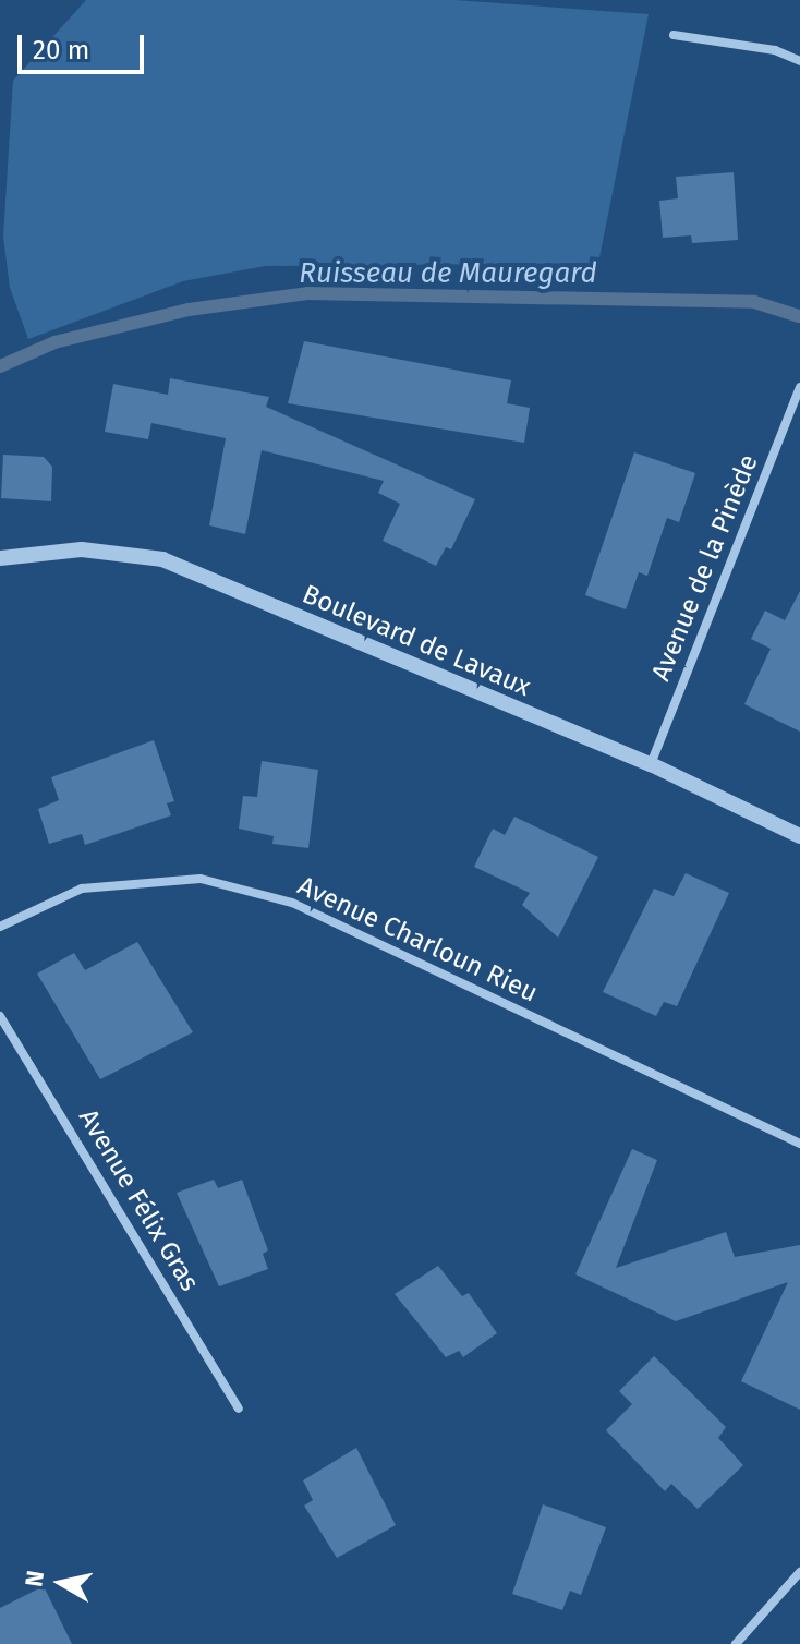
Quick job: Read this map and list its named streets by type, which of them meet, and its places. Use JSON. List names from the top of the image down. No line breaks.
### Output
{"streets":{"street":["Avenue de la Pinède","Boulevard de Lavaux","Avenue Charloun Rieu","Avenue Félix Gras"]},"crossings":[["Avenue de la Pinède","Boulevard de Lavaux"]],"water":["Ruisseau de Mauregard"],"scale_bar":"20 m","north":"left"}
